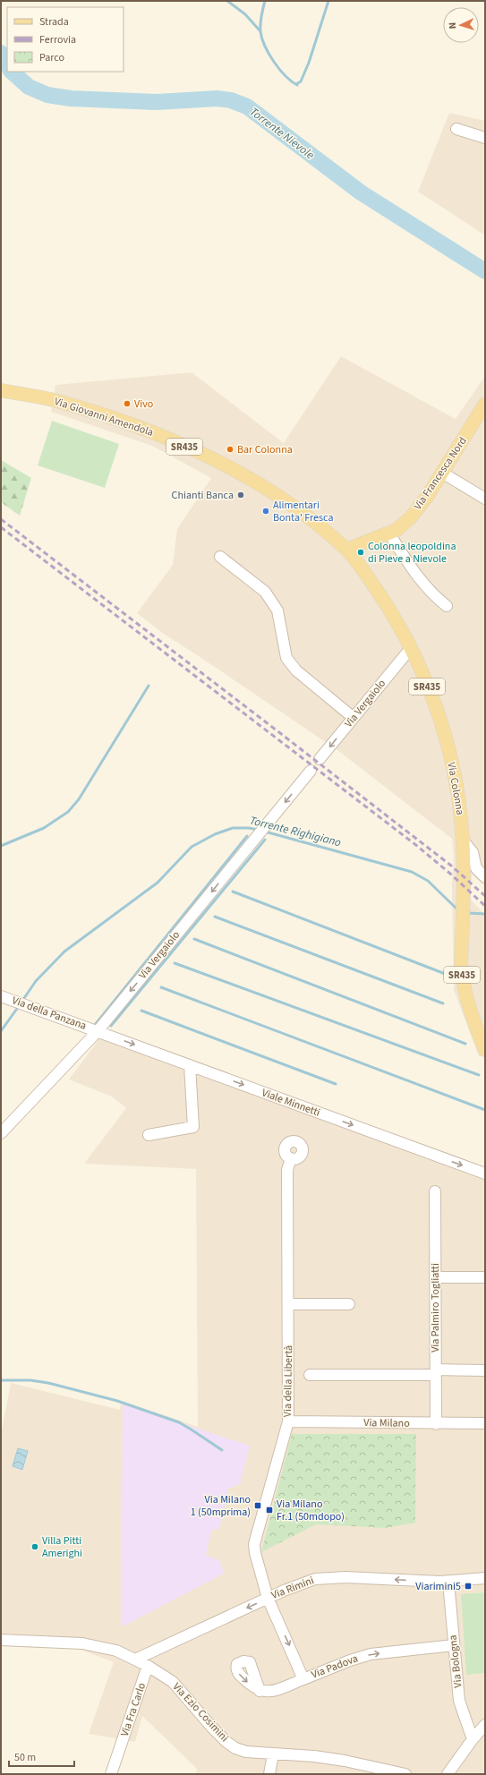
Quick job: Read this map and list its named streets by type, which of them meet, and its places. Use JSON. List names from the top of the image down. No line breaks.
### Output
{"streets":{"main road":["Via Giovanni Amendola","SR435","Via Francesca Nord","Via Colonna"],"street":["Via Vergaiolo","Via della Panzana","Viale Minnetti","Via Palmiro Togliatti","Via della Libertà","Via Milano","Via Rimini","Via Bologna","Via Padova","Via Fra Carlo","Via Ezio Cosimini"]},"crossings":[["Via Giovanni Amendola","Via Francesca Nord"],["Via Giovanni Amendola","Via Colonna"],["Via Francesca Nord","Via Colonna"],["Via Vergaiolo","Via Colonna"],["Via Vergaiolo","Via della Panzana"],["Via Vergaiolo","Viale Minnetti"],["Via della Panzana","Viale Minnetti"],["Via Palmiro Togliatti","Via Milano"],["Via della Libertà","Via Milano"],["Via della Libertà","Via Rimini"],["Via della Libertà","Via Padova"],["Via Rimini","Via Bologna"],["Via Rimini","Via Padova"],["Via Rimini","Via Ezio Cosimini"],["Via Bologna","Via Padova"],["Via Fra Carlo","Via Ezio Cosimini"]],"one_way":["Via Vergaiolo","Viale Minnetti","Via Rimini"],"water":["Torrente Nievole","Torrente Righigiano"],"places":{"other":["Vivo","Bar Colonna","Chianti Banca","Alimentari Bonta' Fresca","Colonna leopoldina di Pieve a Nievole","Villa Pitti Amerighi"],"transit":["Via Milano 1 (50mprima)","Via Milano Fr.1 (50mdopo)","Viarimini5"]},"legend":["Strada","Ferrovia","Parco"],"scale_bar":"50 m","north":"left"}
